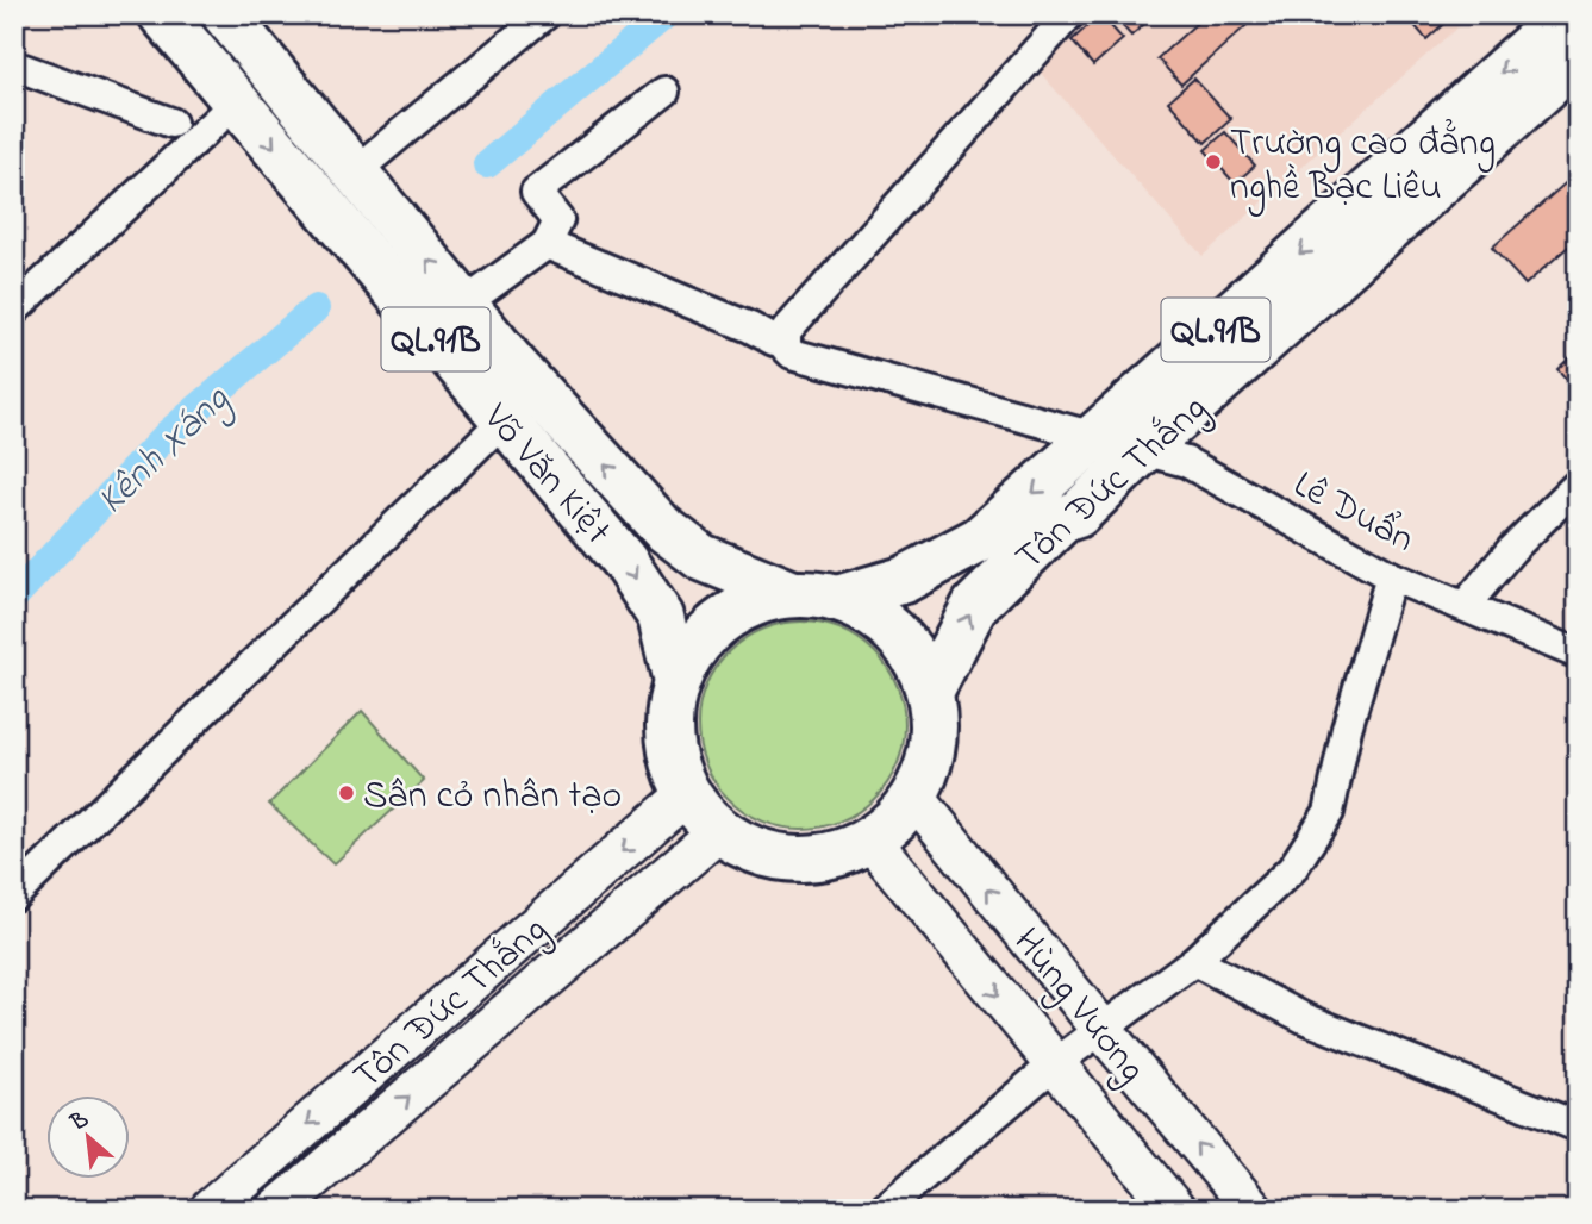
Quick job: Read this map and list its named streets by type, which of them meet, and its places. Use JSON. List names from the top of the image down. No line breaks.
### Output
{"streets":{"highway":["QL.91B","Võ Văn Kiệt","Tôn Đức Thắng"],"main road":["Hùng Vương"],"street":["Lê Duẩn"]},"crossings":[["Võ Văn Kiệt","Tôn Đức Thắng"],["Võ Văn Kiệt","Hùng Vương"],["Tôn Đức Thắng","Lê Duẩn"],["Tôn Đức Thắng","Hùng Vương"]],"water":["Kênh Xáng"],"places":["Trường cao đẳng nghề Bạc Liêu","Sân cỏ nhân tạo"],"north":"top left"}
